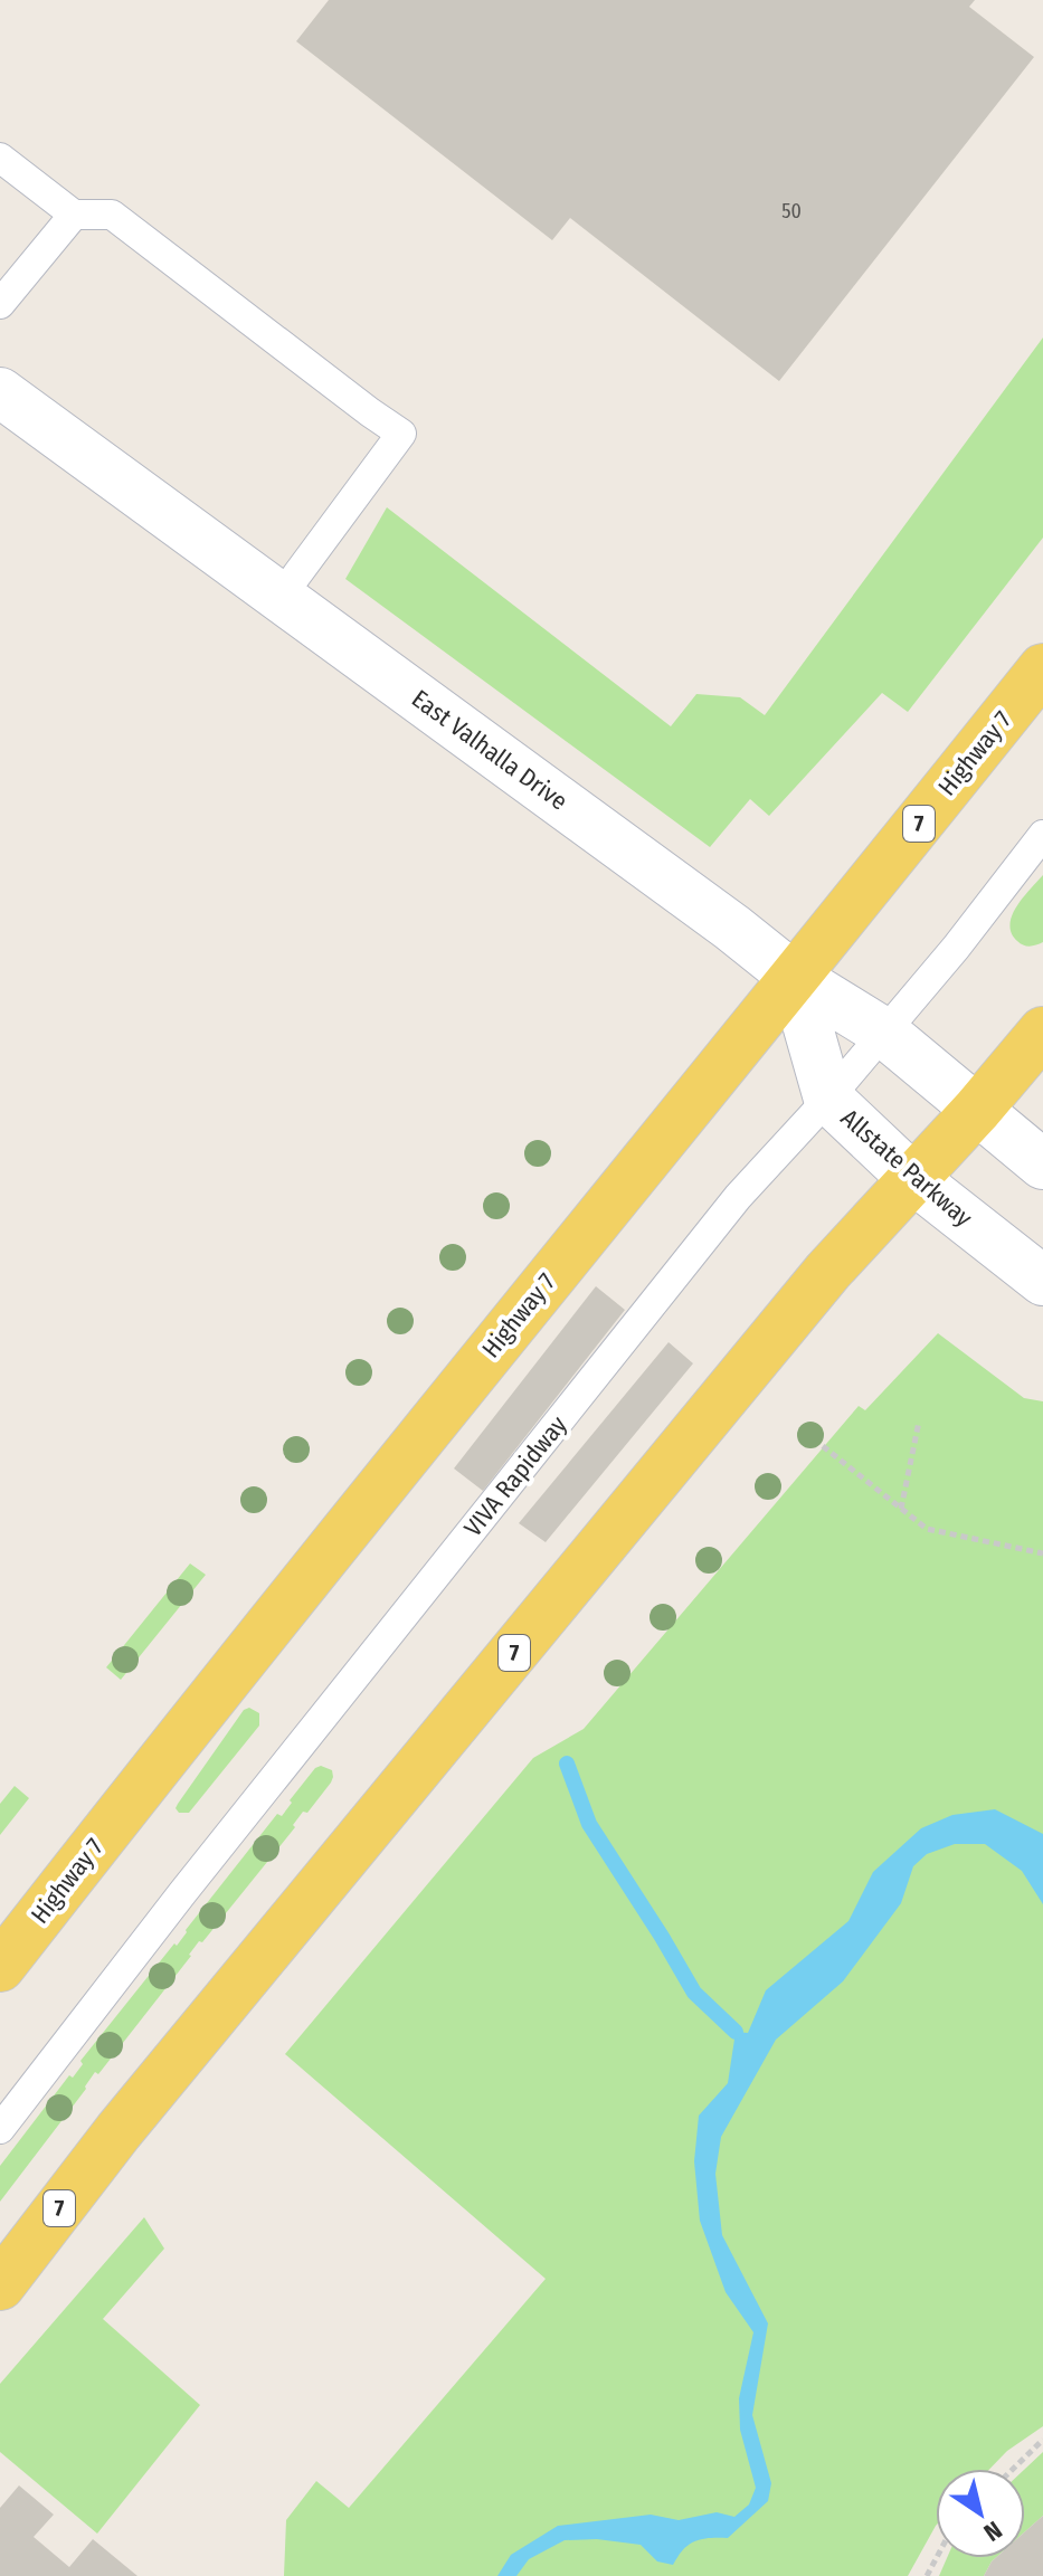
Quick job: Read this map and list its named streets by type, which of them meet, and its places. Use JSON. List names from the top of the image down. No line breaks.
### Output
{"streets":{"main road":["Highway 7","7"],"street":["East Valhalla Drive","Allstate Parkway"],"lane":["VIVA Rapidway"]},"crossings":[["East Valhalla Drive","Highway 7"],["East Valhalla Drive","7"],["East Valhalla Drive","Allstate Parkway"],["East Valhalla Drive","VIVA Rapidway"],["Highway 7","Allstate Parkway"],["7","Allstate Parkway"],["Allstate Parkway","VIVA Rapidway"]],"house_numbers":["50"],"north":"bottom right"}
